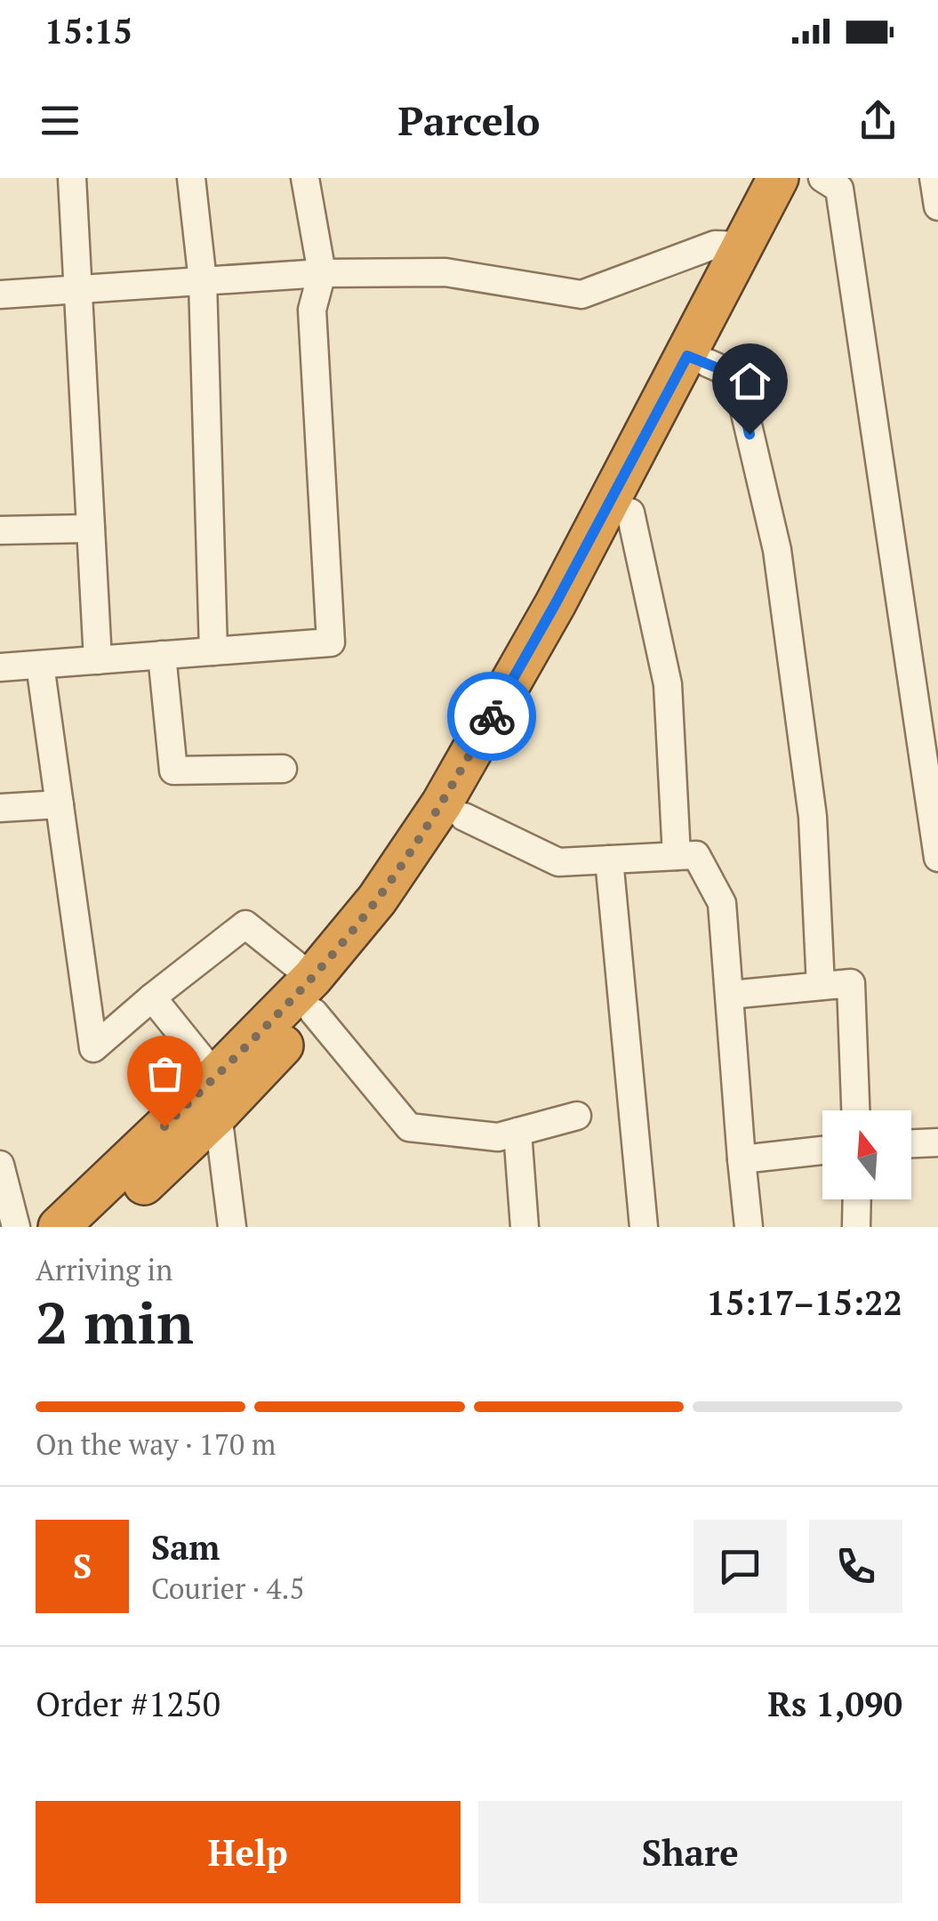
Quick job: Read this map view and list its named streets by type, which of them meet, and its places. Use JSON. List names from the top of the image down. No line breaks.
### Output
{"north":"top","page":{"status":"15:15","header":"Parcelo","heading":["2 min","Arriving in","15:17–15:22"],"panel":["Sam","Courier · 4.5","Order #1250","Rs 1,090"],"bar":"On the way · 170 m","round":"S","buttons":["Help","Share"]}}
